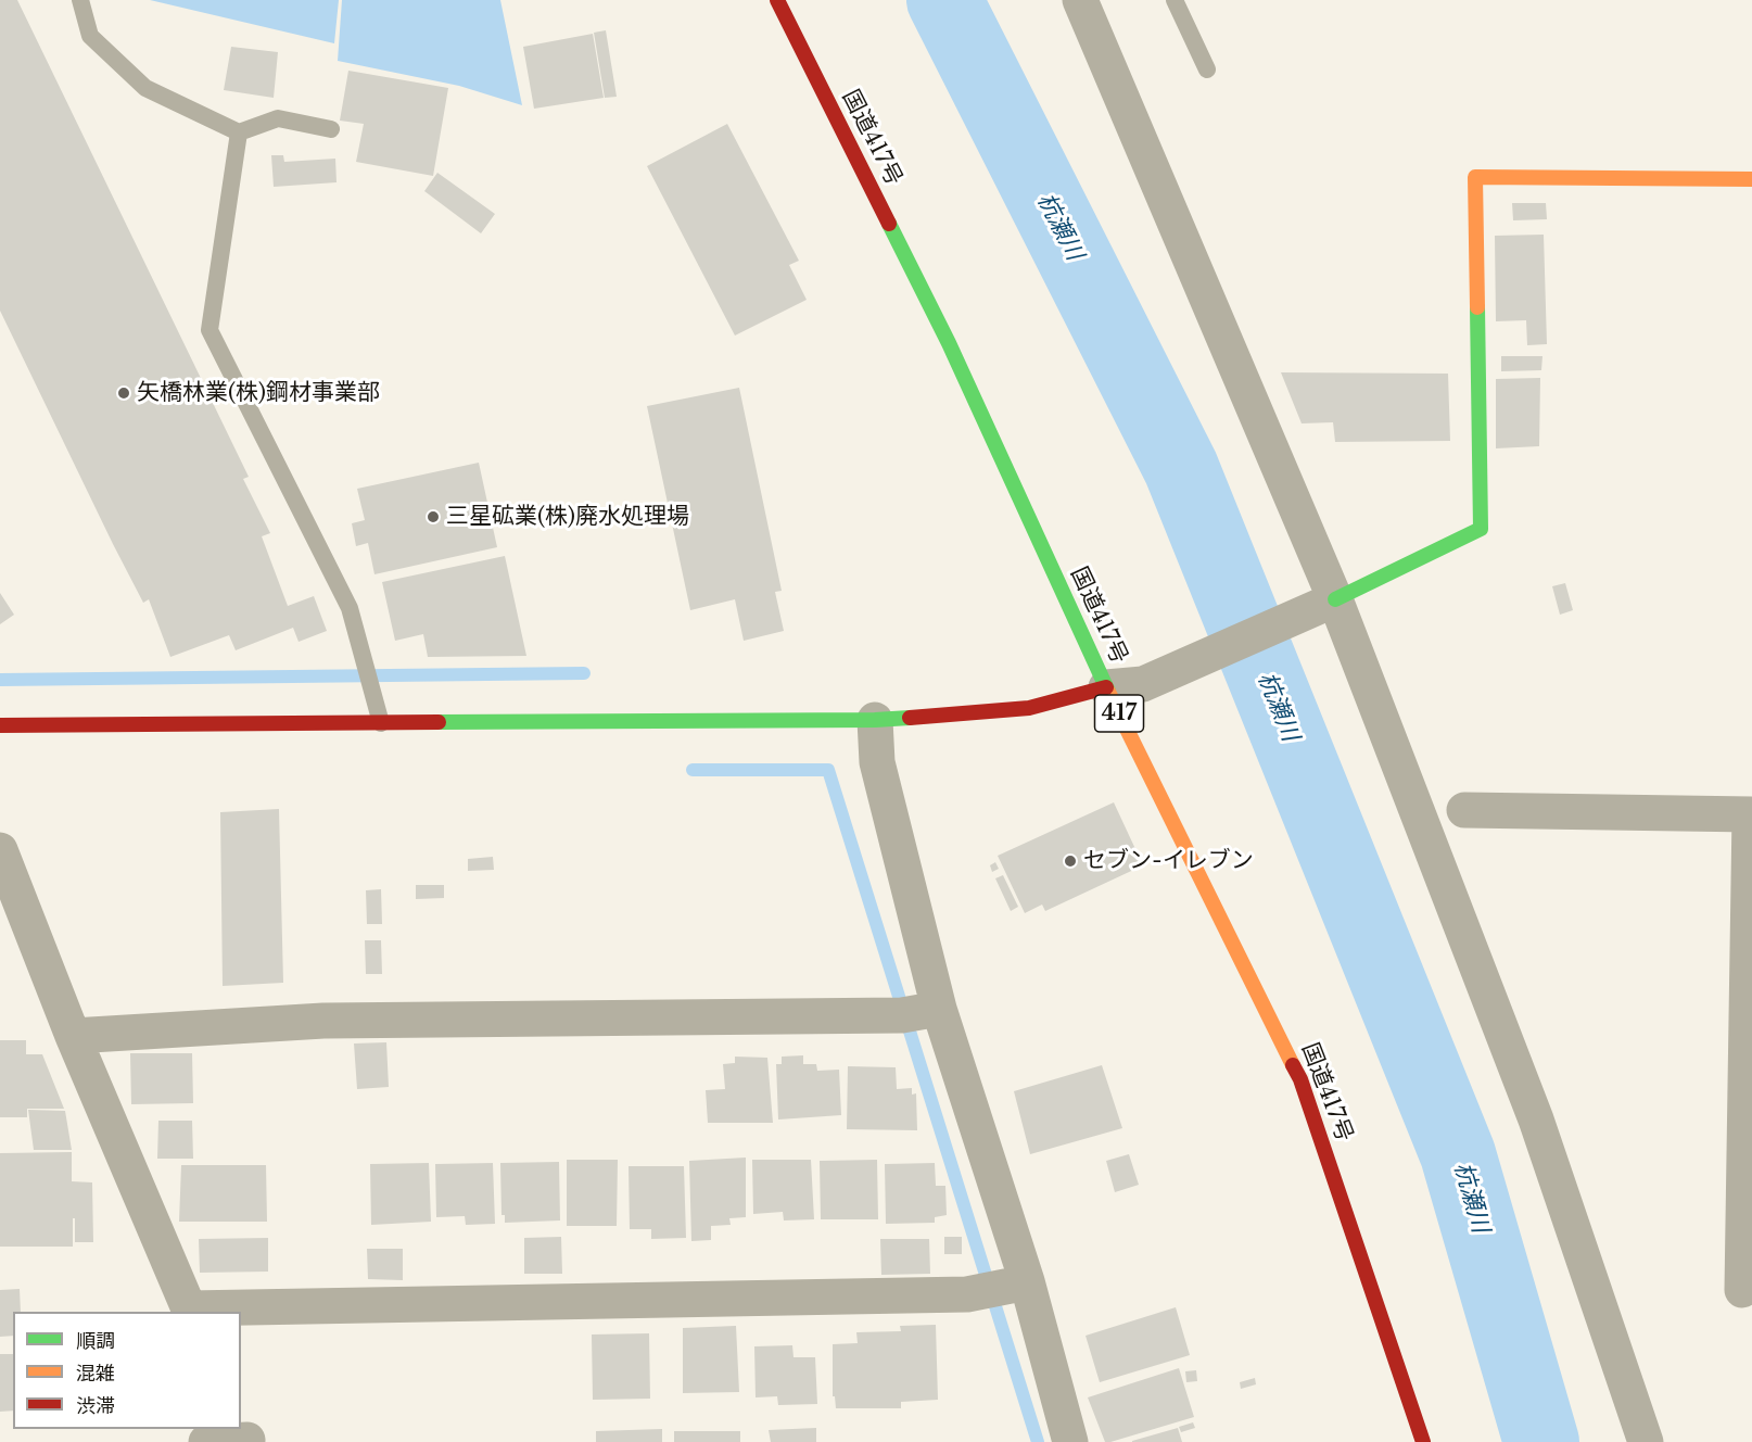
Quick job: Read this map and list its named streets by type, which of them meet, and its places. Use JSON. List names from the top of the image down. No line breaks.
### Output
{"streets":{"main road":["国道417号","417"]},"water":["杭瀬川"],"places":["矢橋林業(株)鋼材事業部","三星砿業(株)廃水処理場","セブン-イレブン"],"legend":["順調","混雑","渋滞"]}
